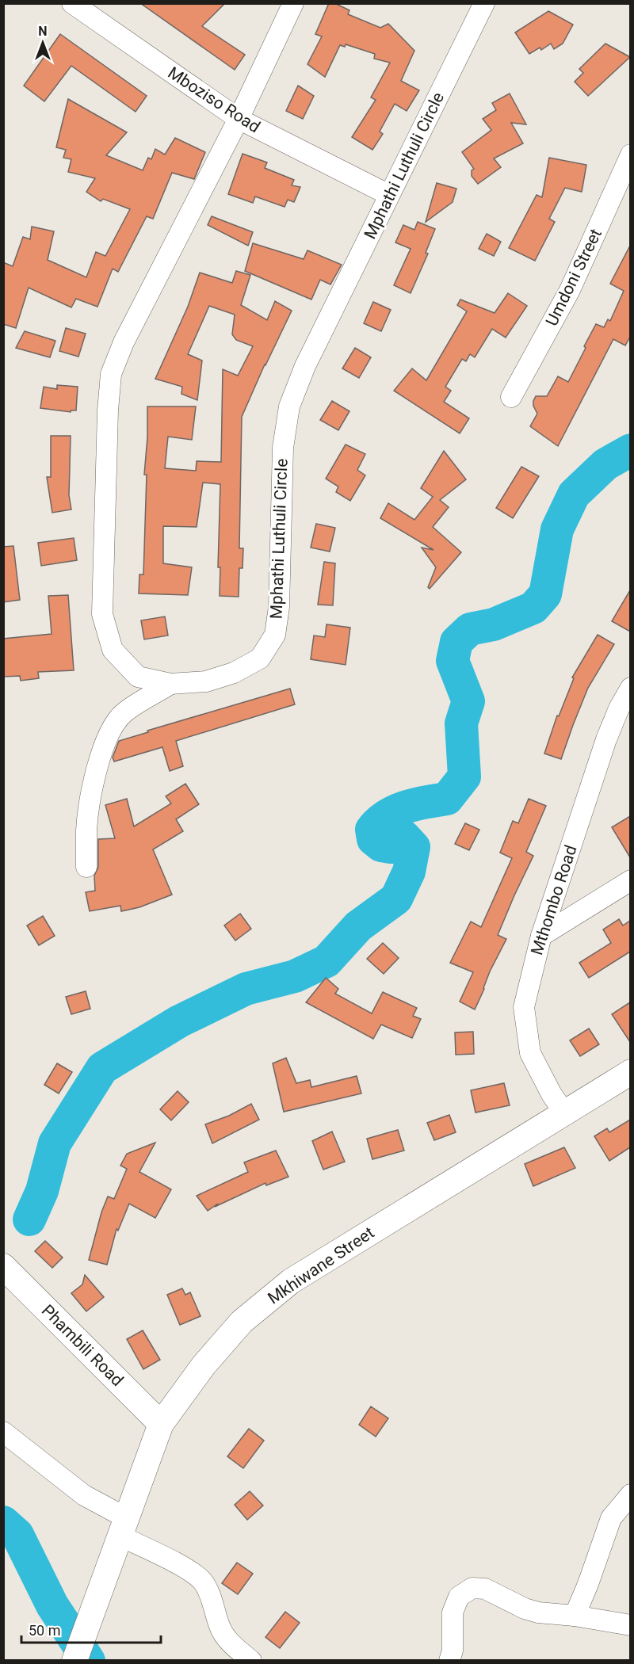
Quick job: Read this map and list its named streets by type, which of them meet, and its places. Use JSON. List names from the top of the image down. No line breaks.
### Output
{"streets":{"street":["Mboziso Road","Mphathi Luthuli Circle","Umdoni Street","Mthombo Road","Mkhiwane Street","Phambili Road"]},"crossings":[["Mboziso Road","Mphathi Luthuli Circle"],["Mthombo Road","Mkhiwane Street"],["Mkhiwane Street","Phambili Road"]],"scale_bar":"50 m","north":"top"}
